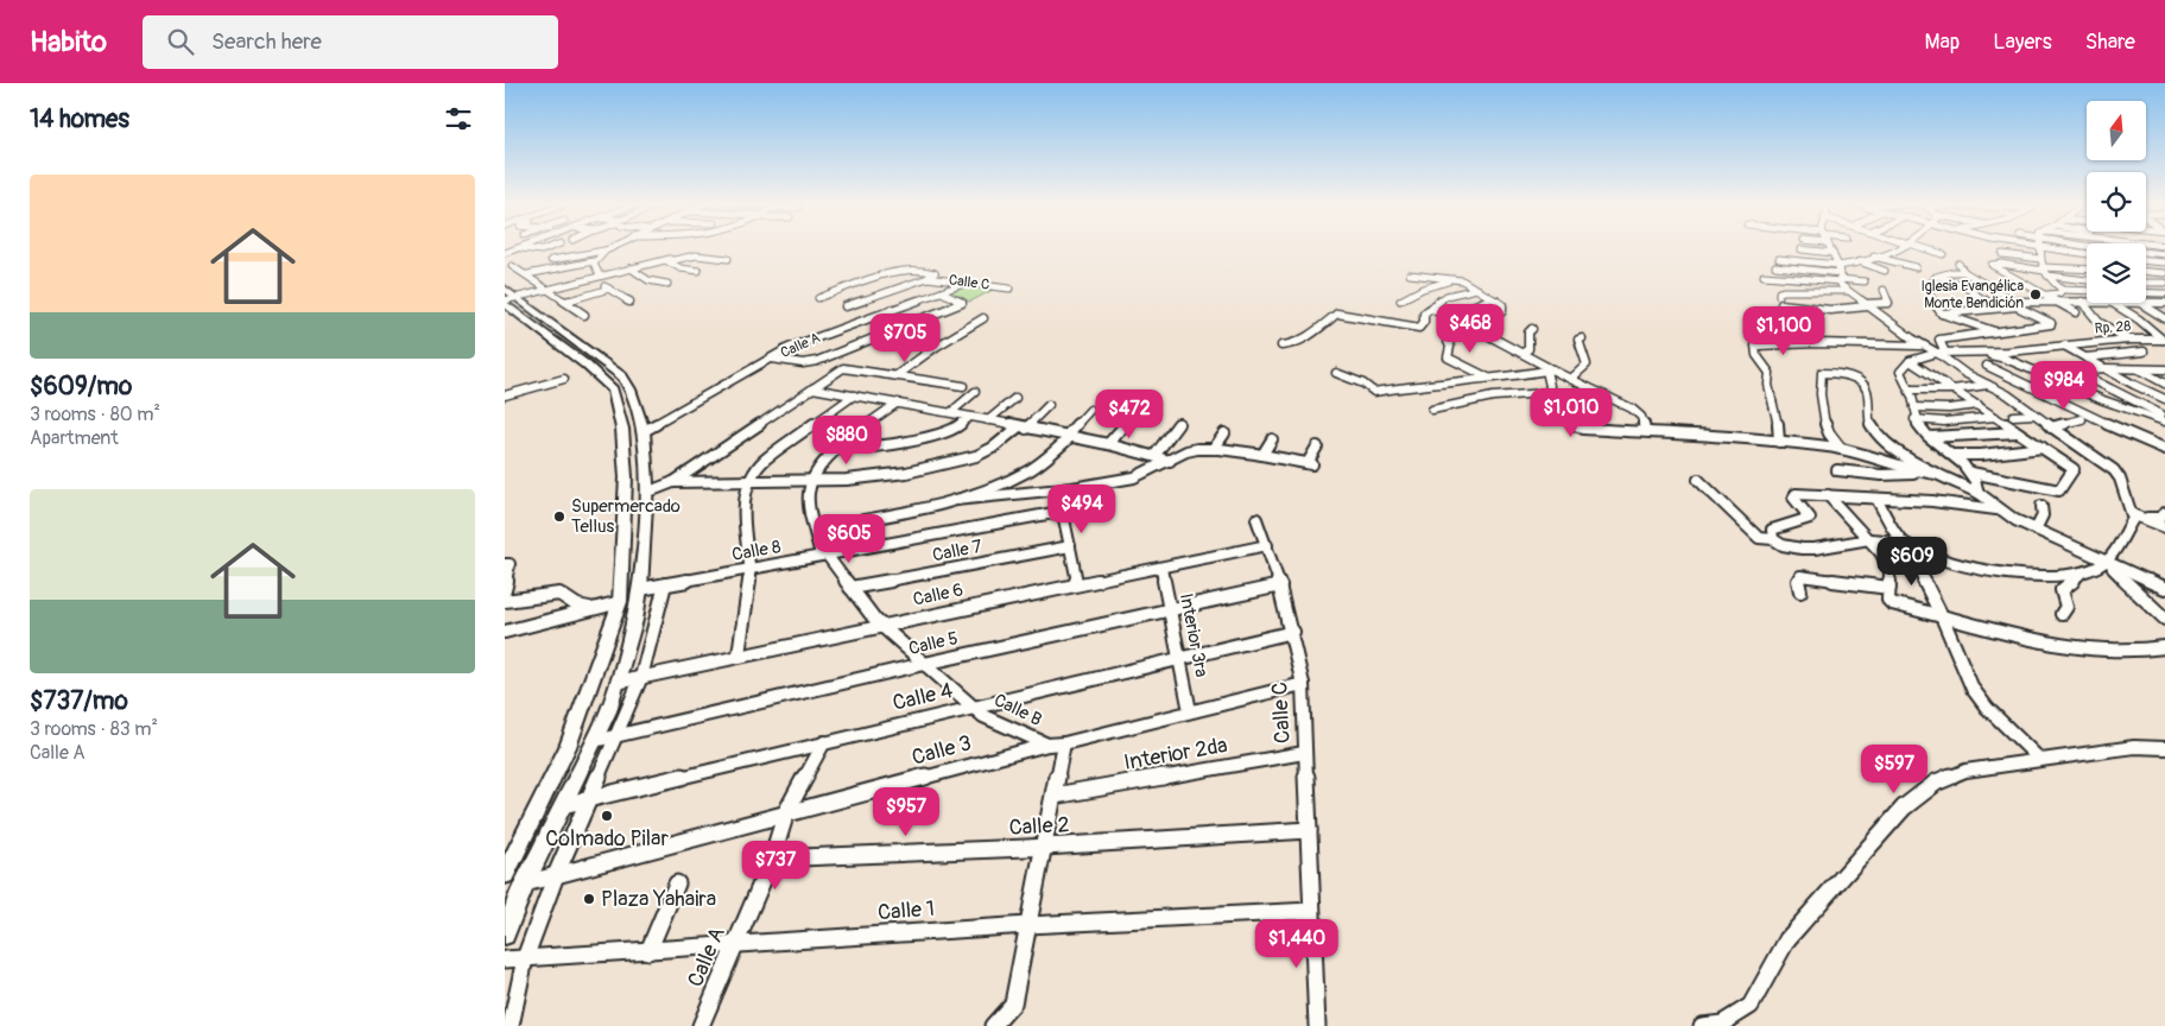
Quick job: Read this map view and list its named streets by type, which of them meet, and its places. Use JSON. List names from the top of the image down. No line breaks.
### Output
{"streets":{"street":["Calle C","Rp. 28","Calle A","Calle 8","Calle 7","Calle 6","Interior 3ra","Calle 5","Calle 4","Calle B","Calle 3","Interior 2da","Calle 2","Calle 1"]},"crossings":[["Calle C","Calle A"],["Calle C","Calle 6"],["Calle C","Calle 5"],["Calle C","Calle 4"],["Calle C","Calle 3"],["Calle C","Interior 2da"],["Calle C","Calle 2"],["Calle C","Calle 1"],["Calle A","Calle 4"],["Calle A","Calle 3"],["Calle A","Calle 2"],["Calle A","Calle 1"],["Calle 8","Calle 7"],["Calle 8","Calle B"],["Calle 7","Calle B"],["Calle 6","Interior 3ra"],["Calle 6","Calle B"],["Interior 3ra","Calle 5"],["Interior 3ra","Calle 4"],["Interior 3ra","Calle 3"],["Calle 5","Calle B"],["Calle 4","Calle B"],["Calle B","Calle 3"]],"places":["Iglesia Evangélica Monte Bendición","Supermercado Tellus","Colmado Pilar","Plaza Yahaira"],"north":"top","page":{"header":"Habito","search":"Search here","nav":["Map","Layers","Share"],"heading":"14 homes","list":[{"name":"$609/mo","note":"3 rooms · 80 m² · Apartment"},{"name":"$737/mo","note":"3 rooms · 83 m² · Calle A"}],"price":["$468","$1,100","$705","$984","$1,010","$472","$880","$494","$605","$609","$597","$957","$737","$1,440"]}}
